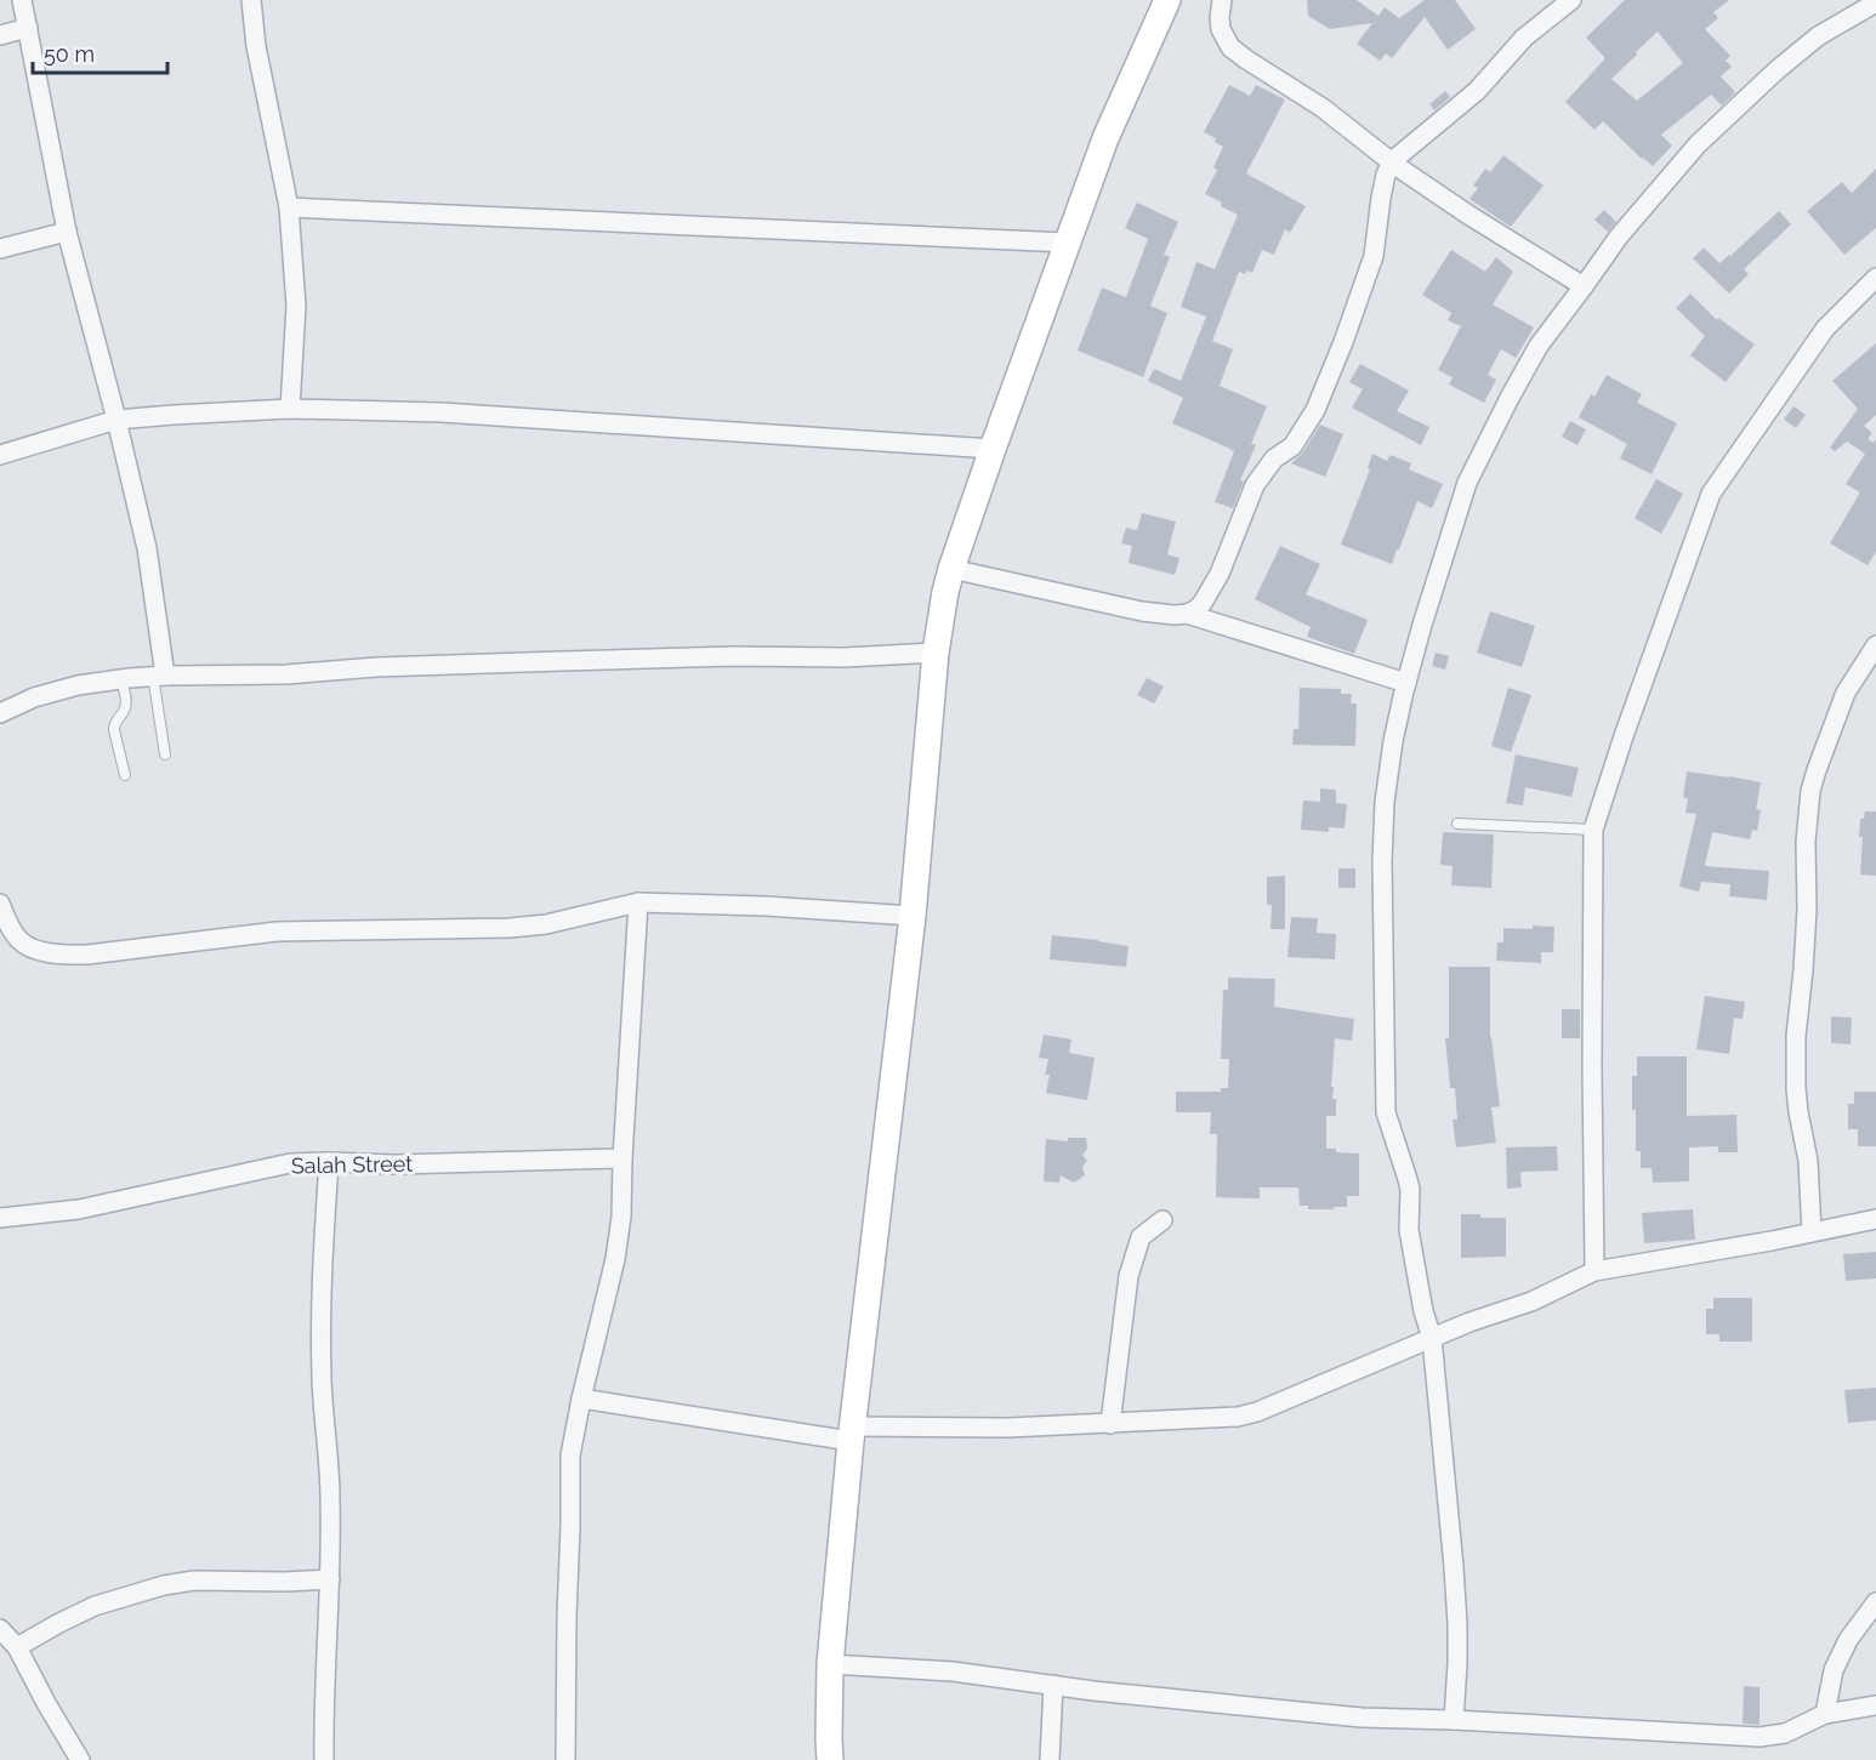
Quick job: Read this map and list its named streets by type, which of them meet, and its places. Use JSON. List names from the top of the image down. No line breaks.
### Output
{"streets":{"street":["Salah Street"]},"scale_bar":"50 m"}
